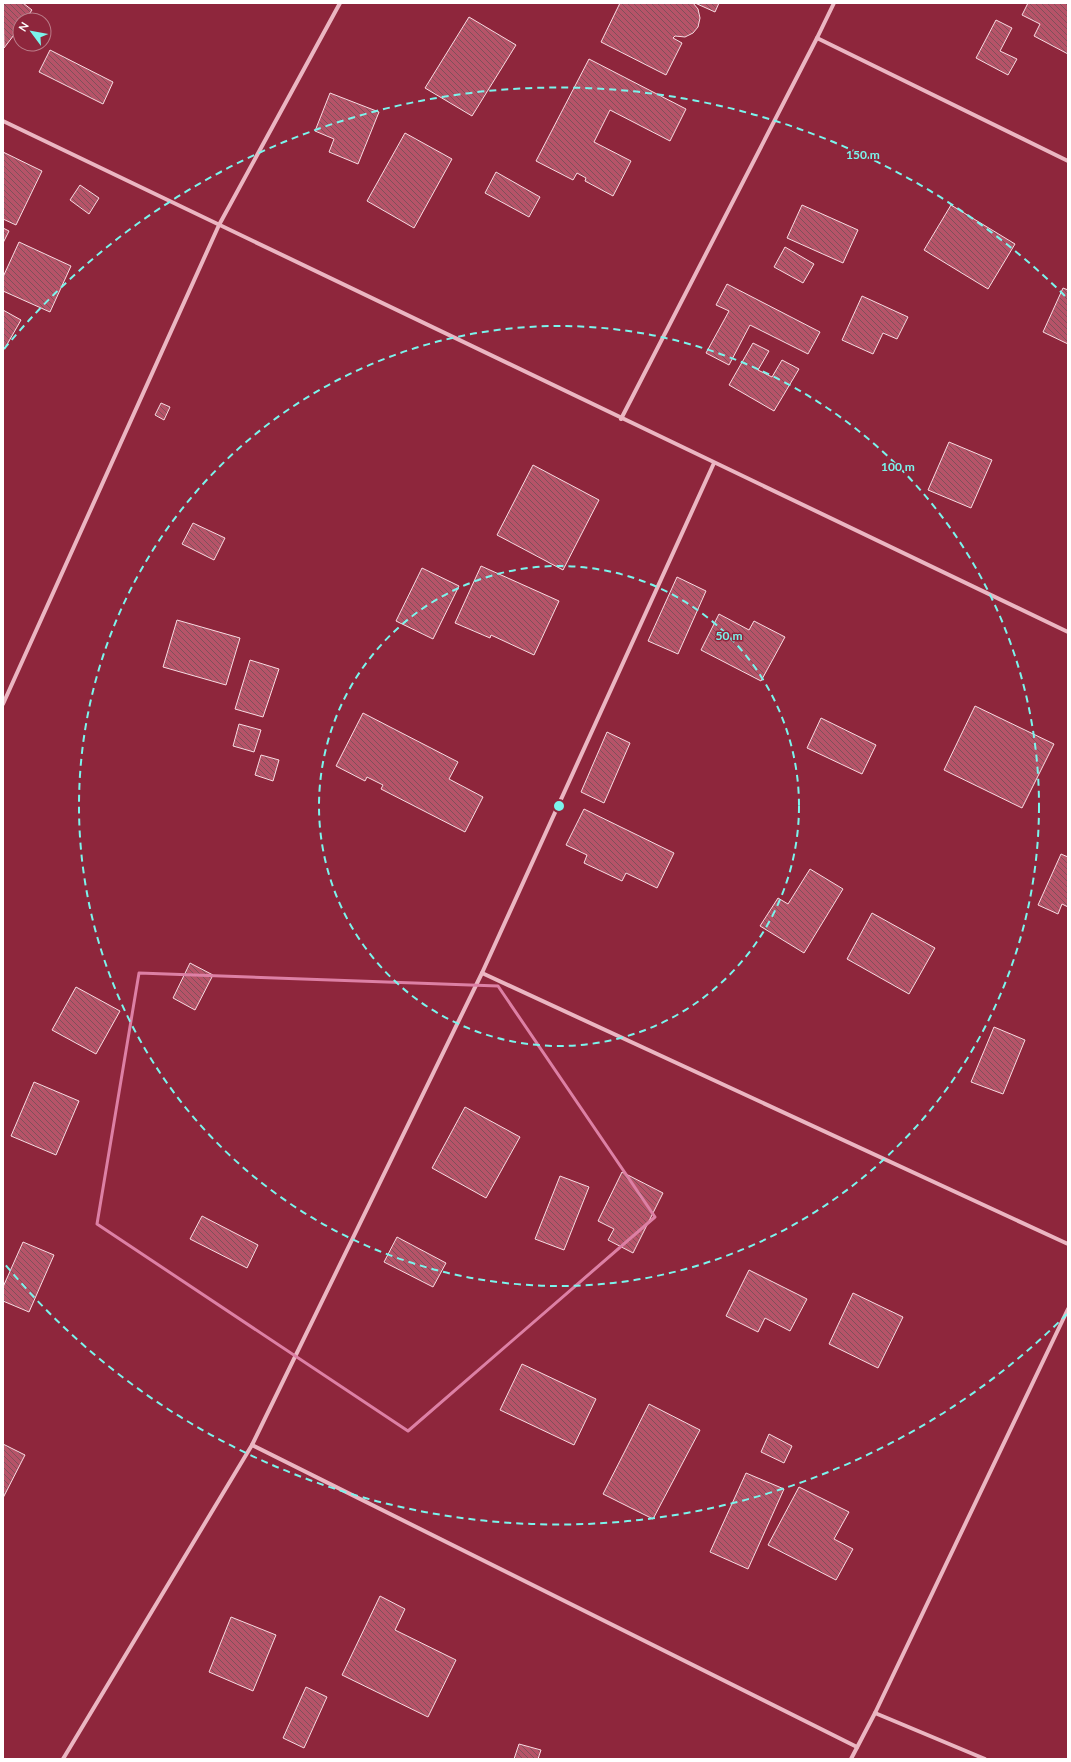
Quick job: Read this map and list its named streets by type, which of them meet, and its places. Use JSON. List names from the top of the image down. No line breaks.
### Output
{"north":"top left","rings":["150 m","100 m","50 m"]}
